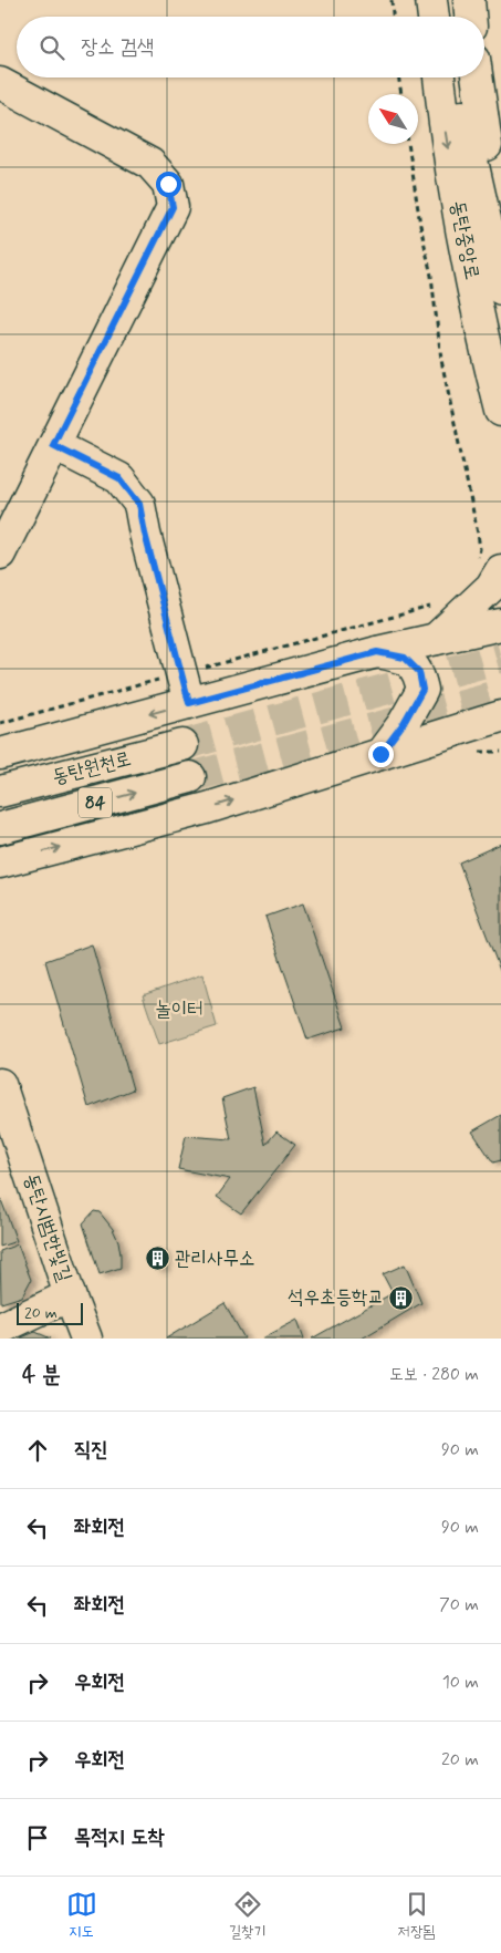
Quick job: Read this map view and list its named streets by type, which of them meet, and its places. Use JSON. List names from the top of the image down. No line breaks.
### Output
{"streets":{"main road":["동탄중앙로","동탄원천로","84","동탄시범한빛길"]},"parks":["놀이터"],"places":{"building":["관리사무소","석우초등학교"]},"scale_bar":"20 m","north":"top left","page":{"search":"장소 검색","scale":"20 m","heading":["4 분","도보 · 280 m"],"list":[["직진","90 m"],["좌회전","90 m"],["좌회전","70 m"],["우회전","10 m"],["우회전","20 m"],"목적지 도착"],"nav":["지도","길찾기","저장됨"]}}
